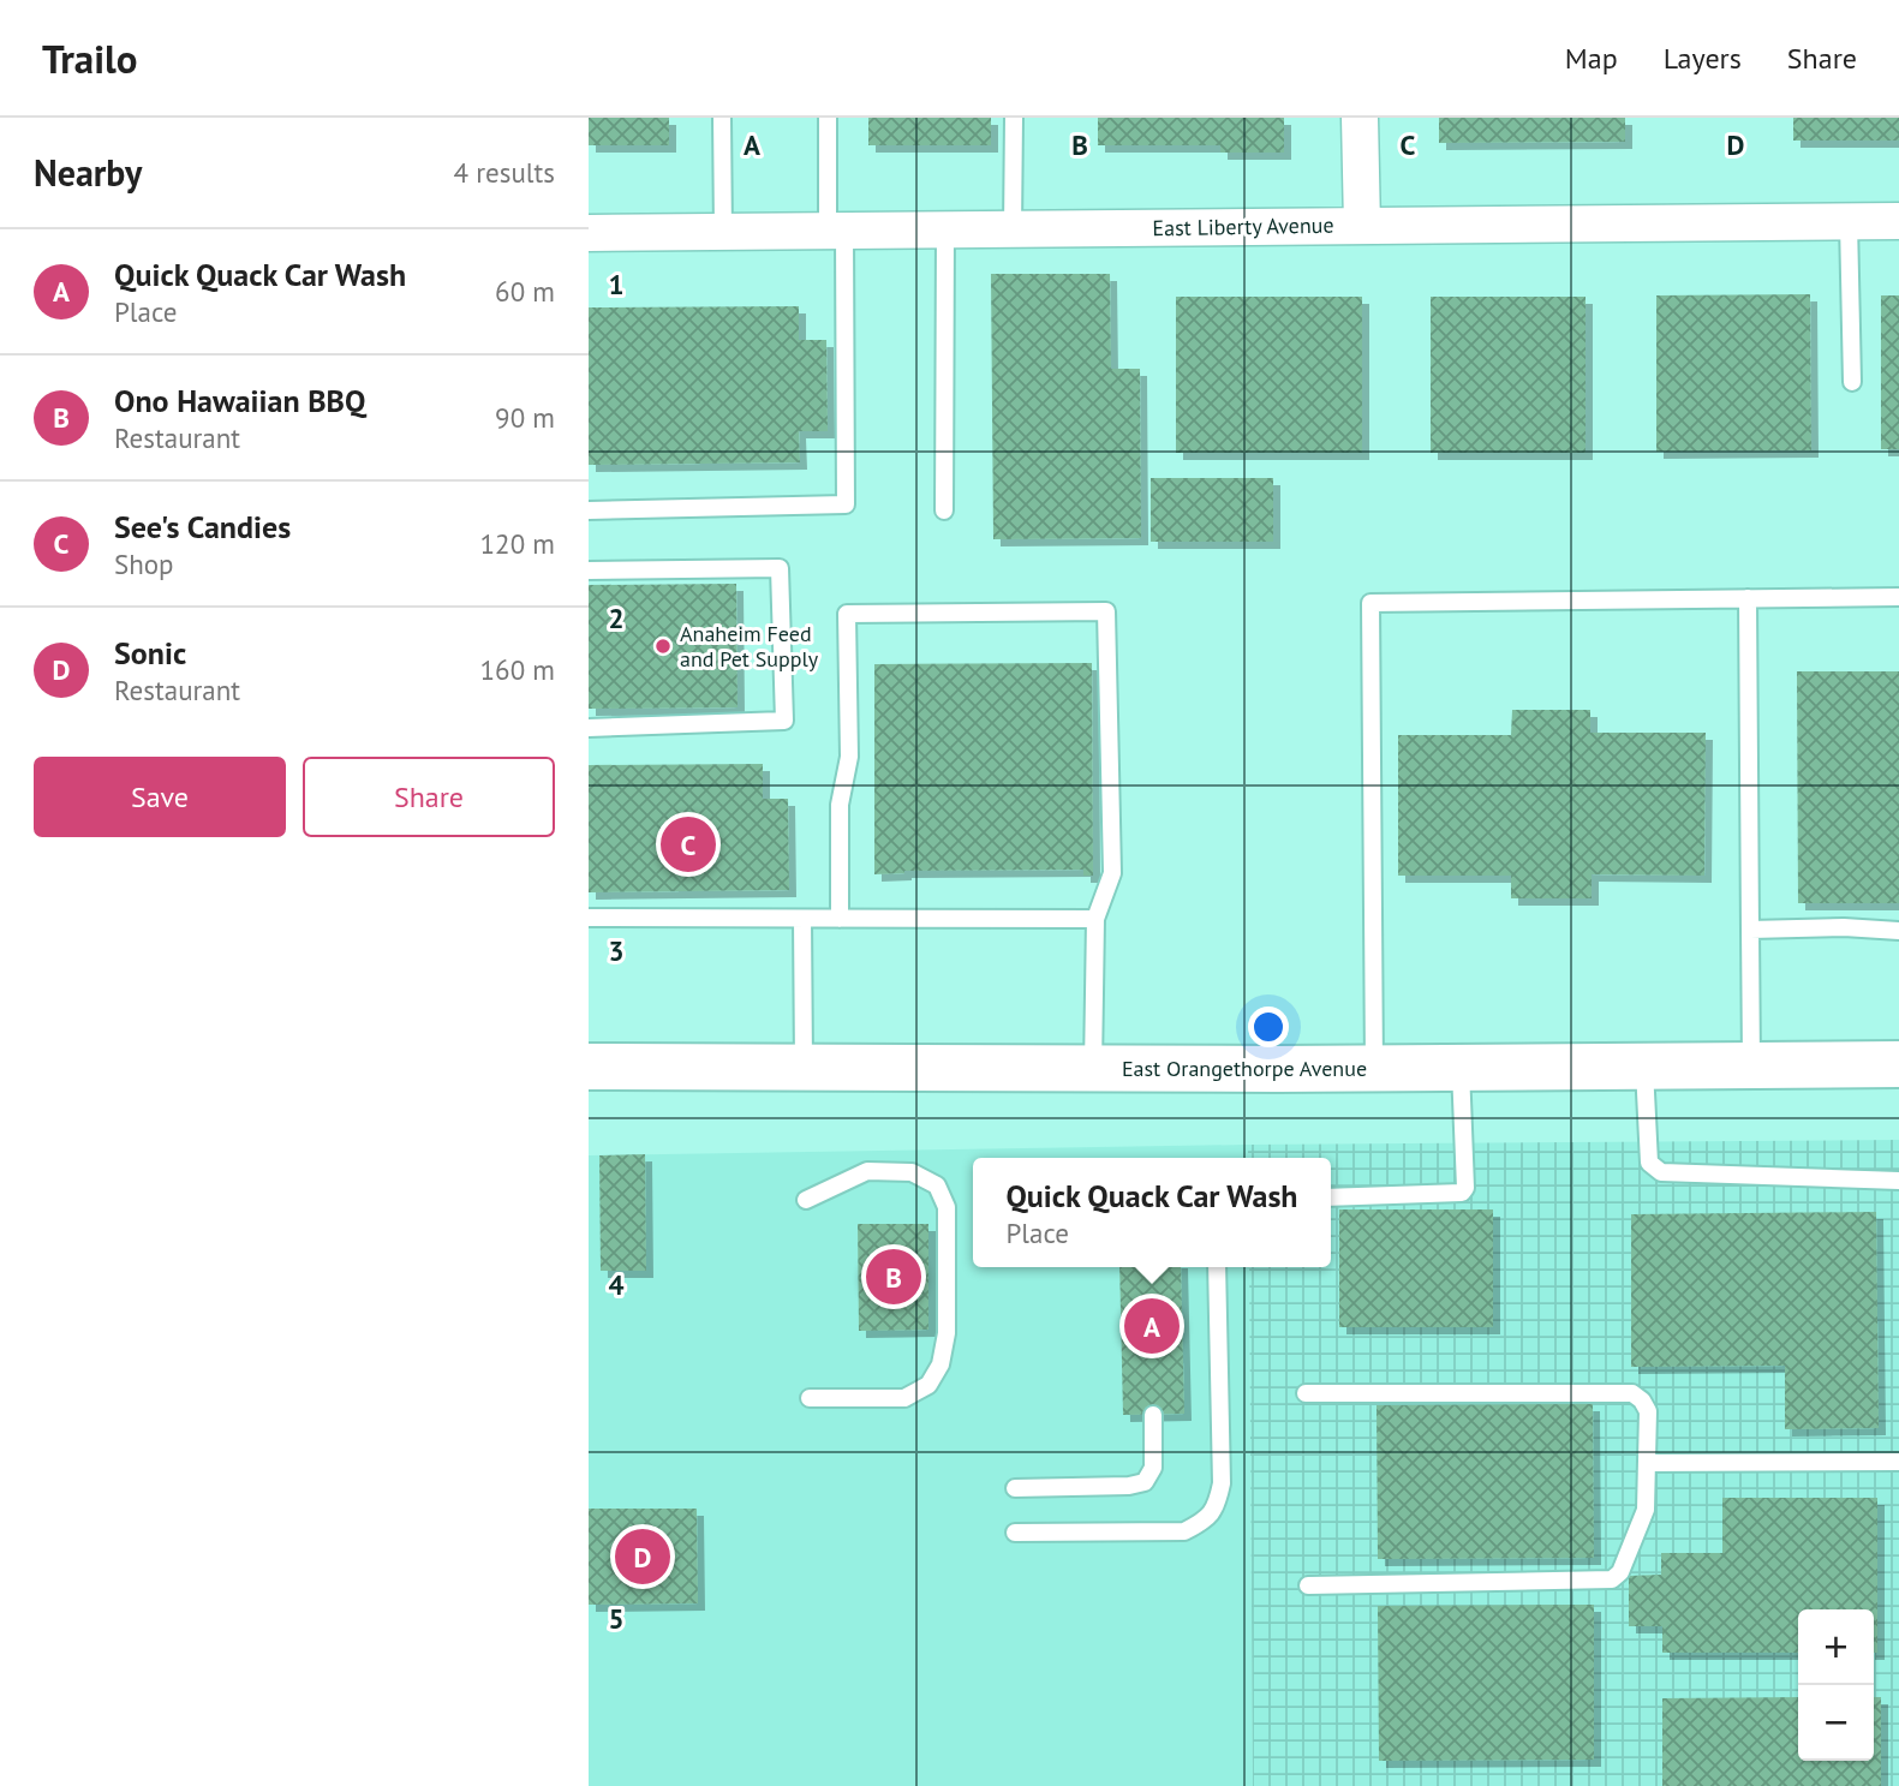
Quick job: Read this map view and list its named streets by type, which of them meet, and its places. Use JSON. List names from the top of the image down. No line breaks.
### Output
{"streets":{"main road":["East Orangethorpe Avenue"],"street":["East Liberty Avenue"]},"places":["Anaheim Feed and Pet Supply"],"page":{"header":"Trailo","nav":["Map","Layers","Share"],"heading":["Nearby","4 results"],"list":[{"mark":"A","name":"Quick Quack Car Wash","note":"Place","value":"60 m"},{"mark":"B","name":"Ono Hawaiian BBQ","note":"Restaurant","value":"90 m"},{"mark":"C","name":"See's Candies","note":"Shop","value":"120 m"},{"mark":"D","name":"Sonic","note":"Restaurant","value":"160 m"}],"buttons":["Save","Share"],"pins":["C","B","A","D"],"popup":["Quick Quack Car Wash","Place"],"map_buttons":["+","−"]},"grid":{"columns":["A","B","C","D"],"rows":["1","2","3","4","5"]}}
